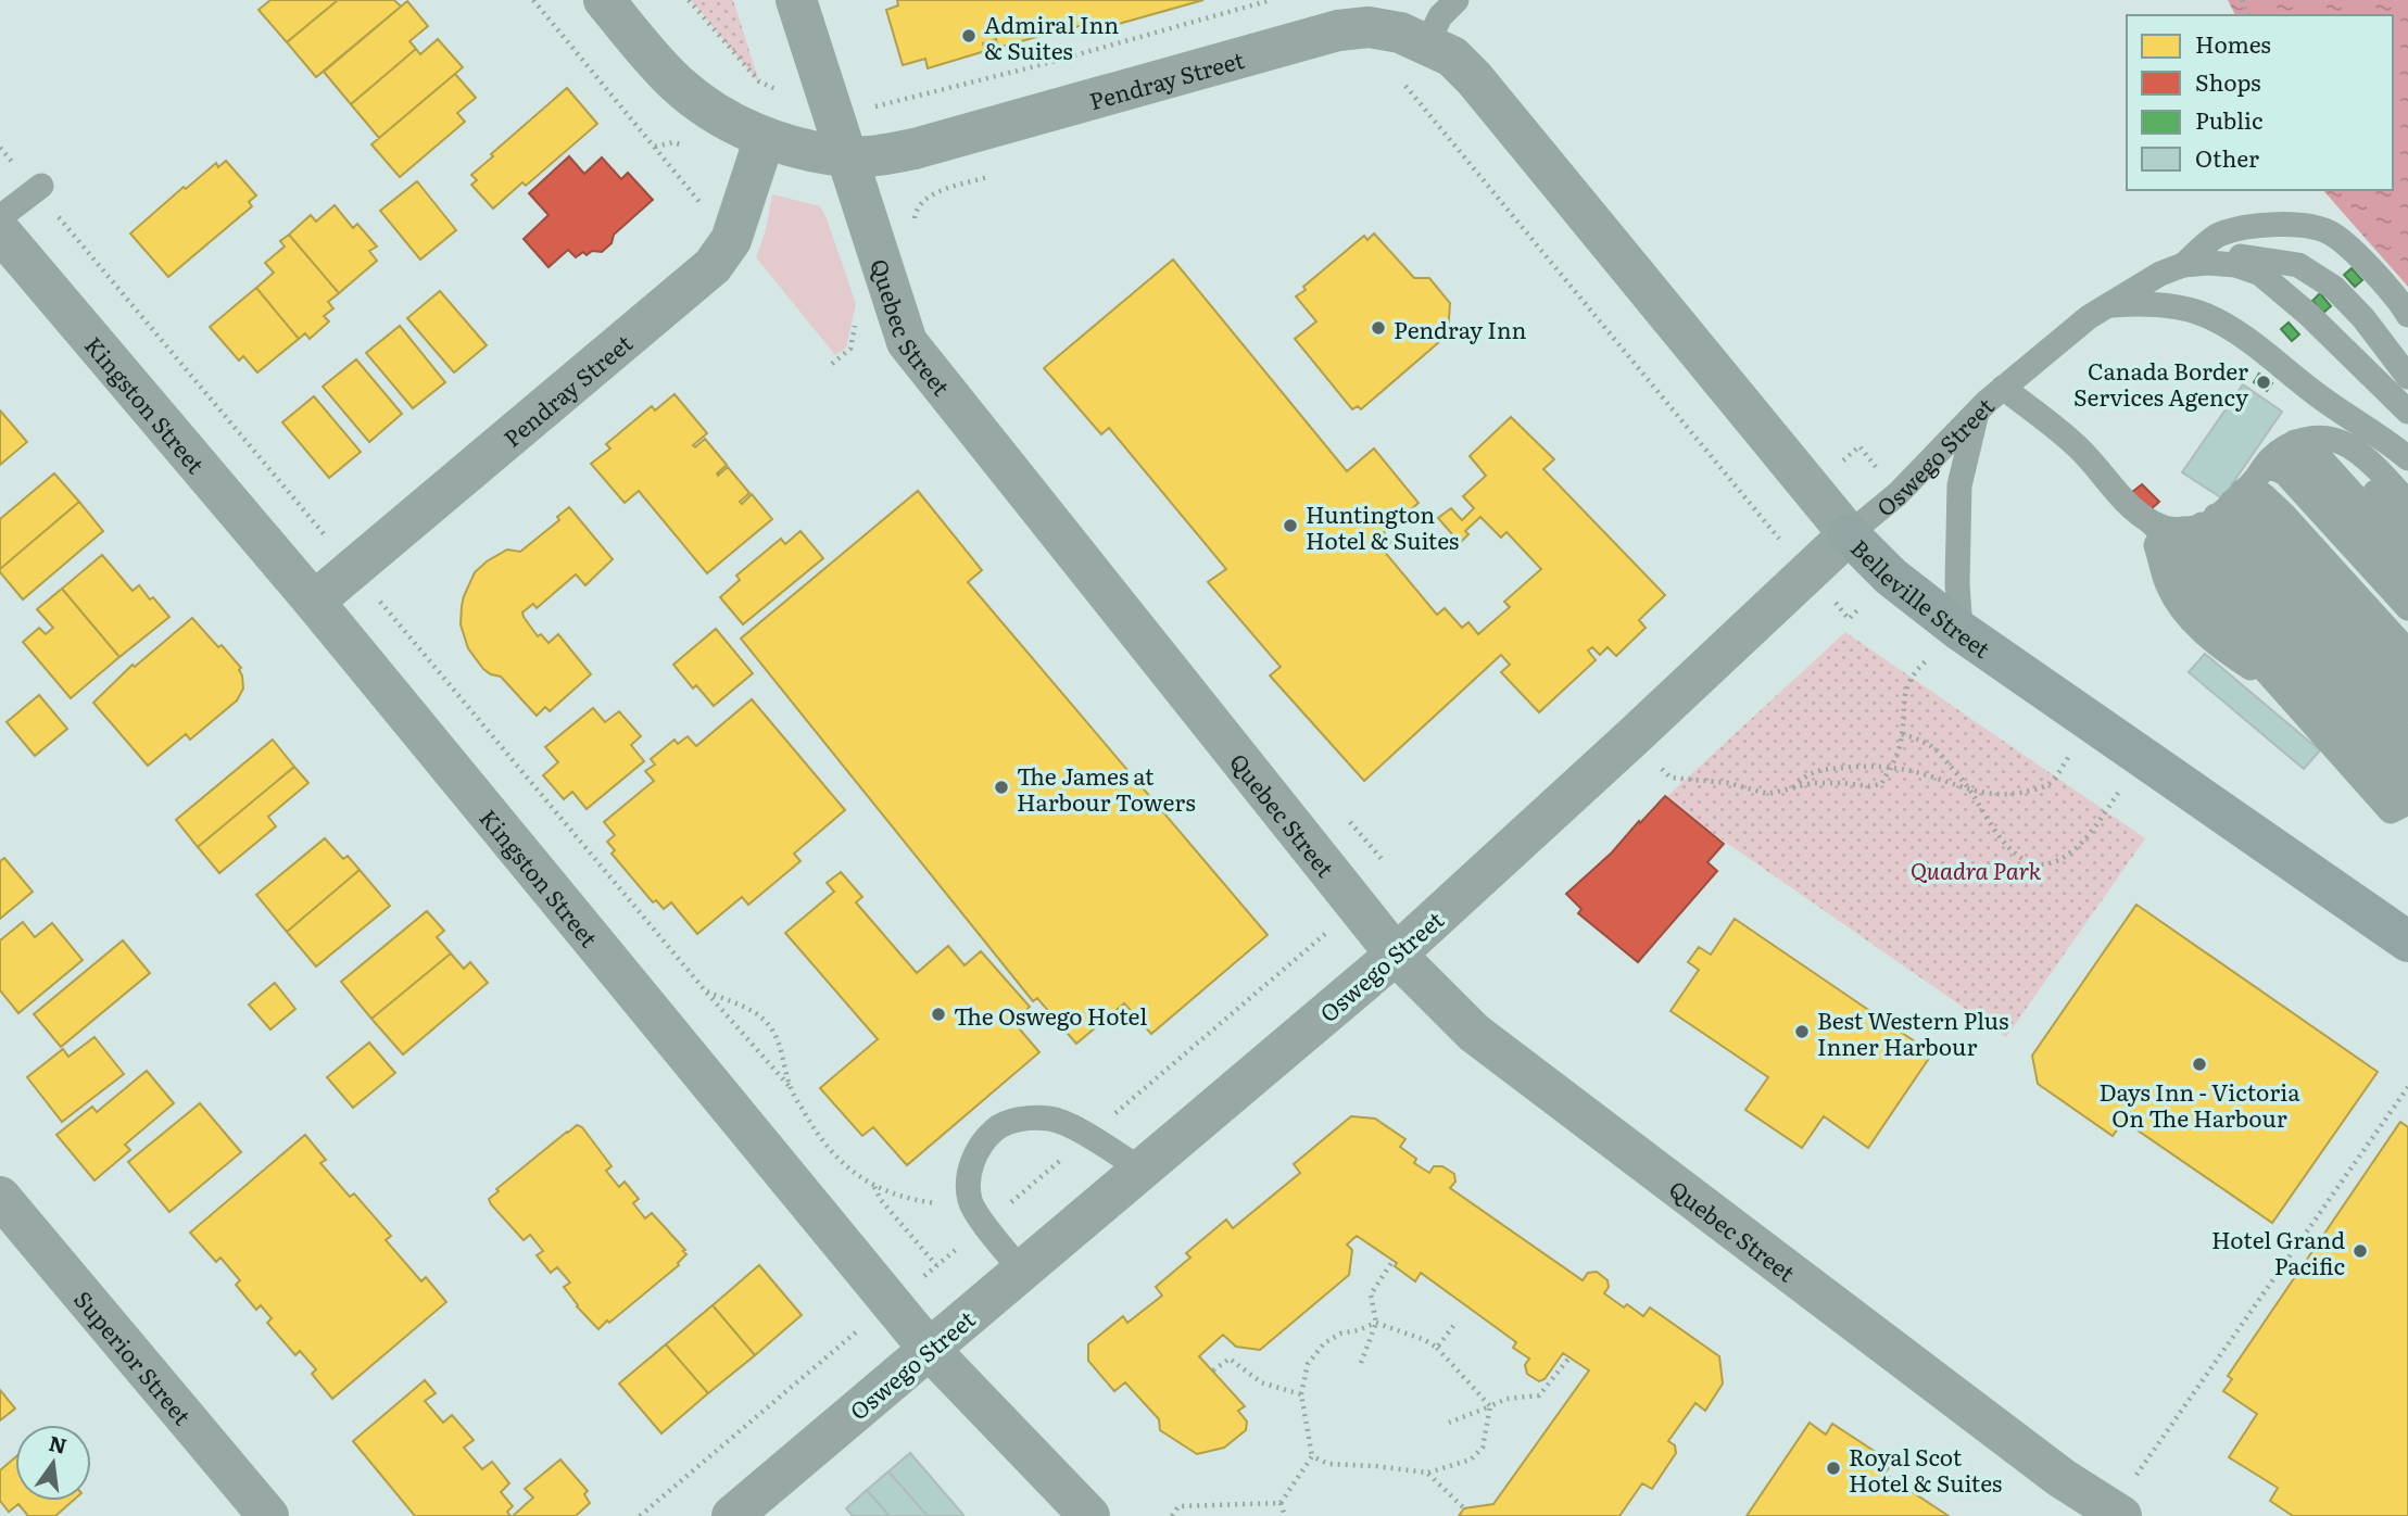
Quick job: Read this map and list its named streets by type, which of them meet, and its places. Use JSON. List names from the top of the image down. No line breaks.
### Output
{"streets":{"main road":["Belleville Street"],"street":["Pendray Street","Quebec Street","Kingston Street","Oswego Street","Superior Street"]},"crossings":[["Pendray Street","Quebec Street"],["Pendray Street","Kingston Street"],["Pendray Street","Belleville Street"],["Quebec Street","Oswego Street"],["Kingston Street","Oswego Street"],["Oswego Street","Belleville Street"]],"parks":["Quadra Park"],"places":["Admiral Inn & Suites","Pendray Inn","Canada Border Services Agency","Huntington Hotel & Suites","The James at Harbour Towers","The Oswego Hotel","Best Western Plus Inner Harbour","Days Inn - Victoria On The Harbour","Hotel Grand Pacific","Royal Scot Hotel & Suites"],"legend":["Homes","Shops","Public","Other"],"north":"top"}
